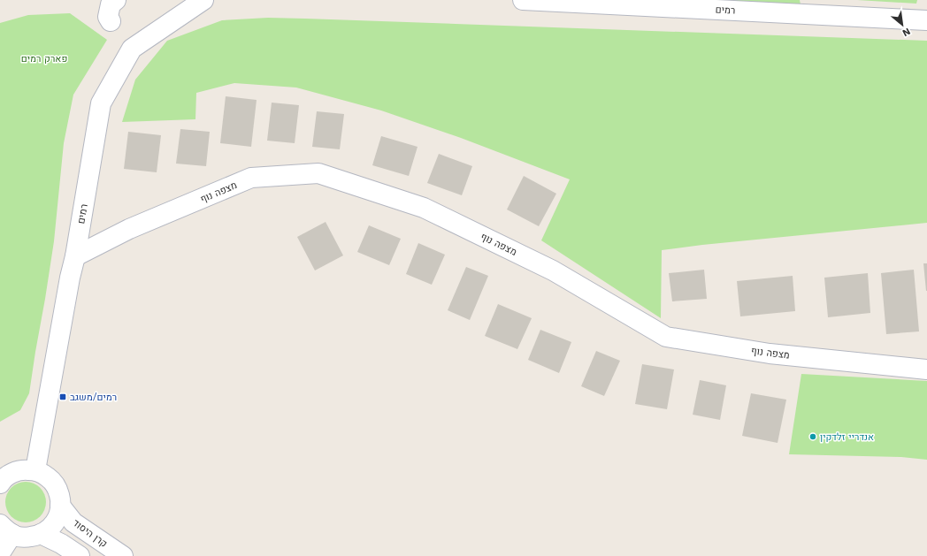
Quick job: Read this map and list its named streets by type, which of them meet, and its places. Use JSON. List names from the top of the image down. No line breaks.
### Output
{"streets":{"street":["רמים","מצפה נוף","קרן היסוד"]},"crossings":[["רמים","מצפה נוף"]],"parks":["פארק רמים"],"places":{"transit":["רמים/משגב"],"other":["אנדריי זלדקין"]},"north":"bottom right"}
